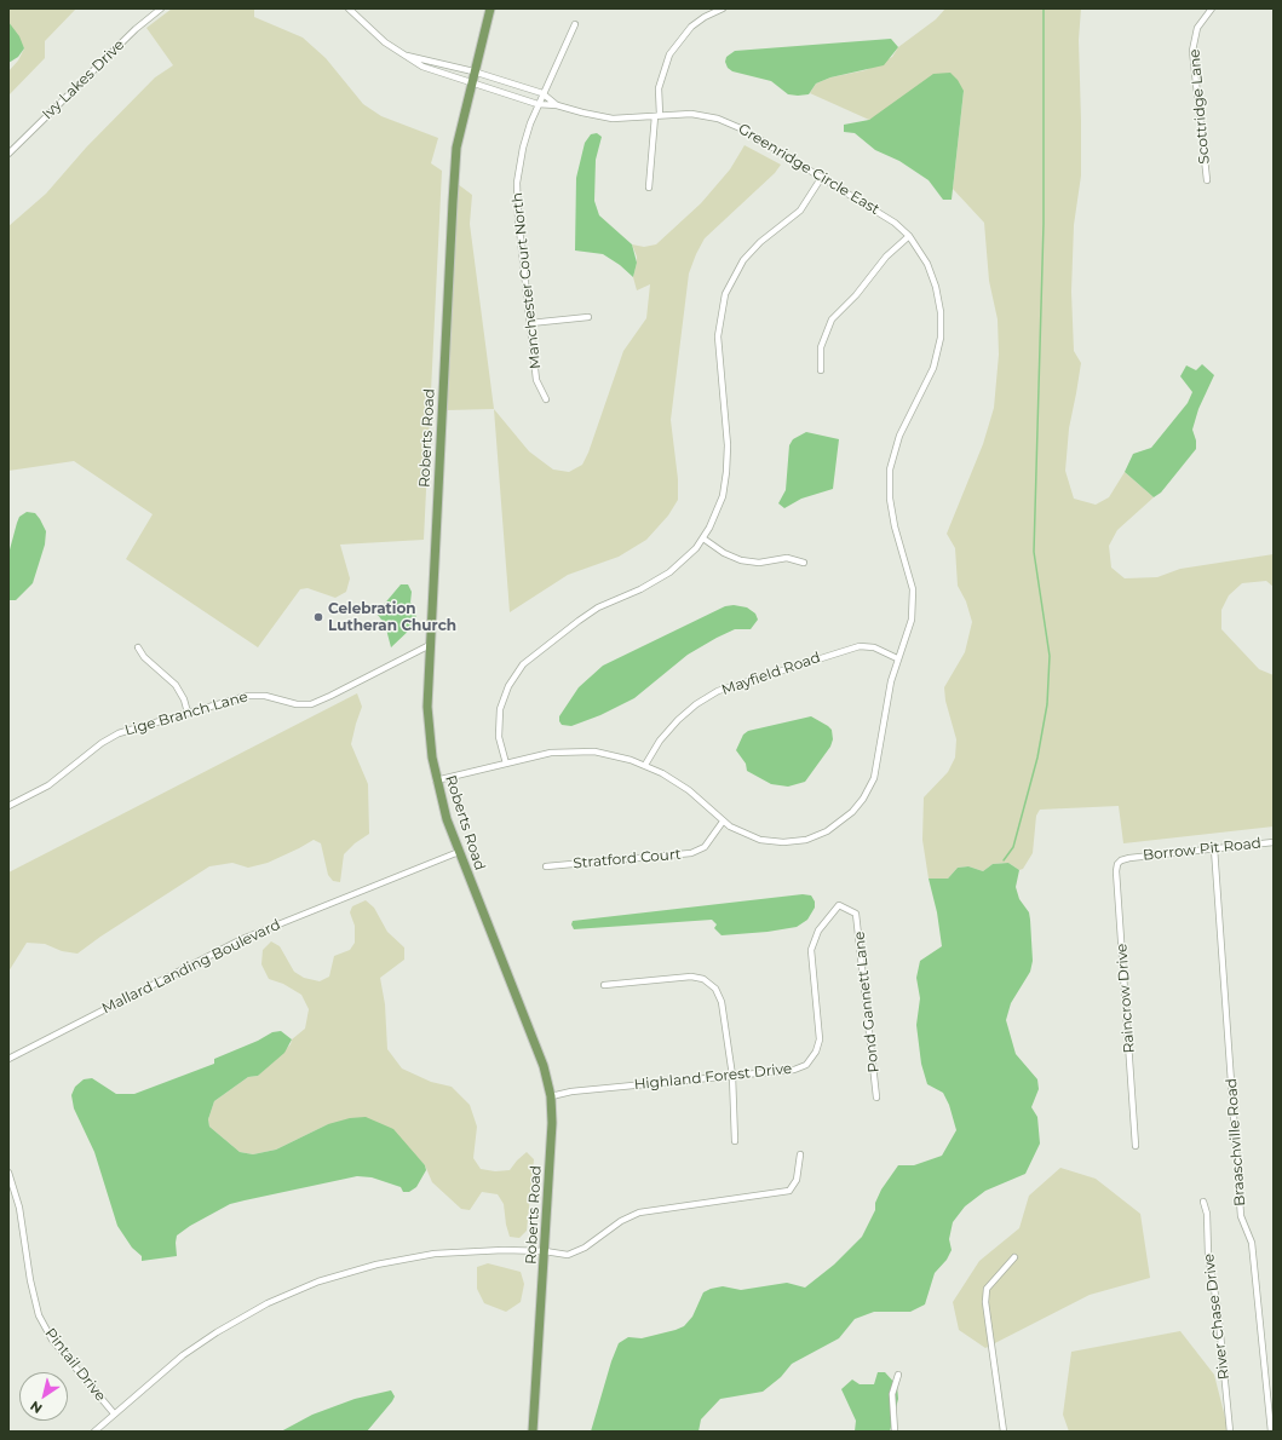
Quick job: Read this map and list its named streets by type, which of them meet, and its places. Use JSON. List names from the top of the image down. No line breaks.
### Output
{"streets":{"main road":["Roberts Road"],"street":["Ivy Lakes Drive","Scottridge Lane","Greenridge Circle East","Manchester Court North","Mayfield Road","Lige Branch Lane","Borrow Pit Road","Stratford Court","Mallard Landing Boulevard","Raincrow Drive","Pond Gannett Lane","Highland Forest Drive","Braaschville Road","River Chase Drive","Pintail Drive"]},"crossings":[["Greenridge Circle East","Manchester Court North"],["Greenridge Circle East","Roberts Road"],["Greenridge Circle East","Mayfield Road"],["Greenridge Circle East","Stratford Court"],["Roberts Road","Lige Branch Lane"],["Roberts Road","Mallard Landing Boulevard"],["Roberts Road","Highland Forest Drive"],["Borrow Pit Road","Raincrow Drive"],["Borrow Pit Road","Braaschville Road"],["Pond Gannett Lane","Highland Forest Drive"]],"places":["Celebration Lutheran Church"],"north":"bottom left"}
